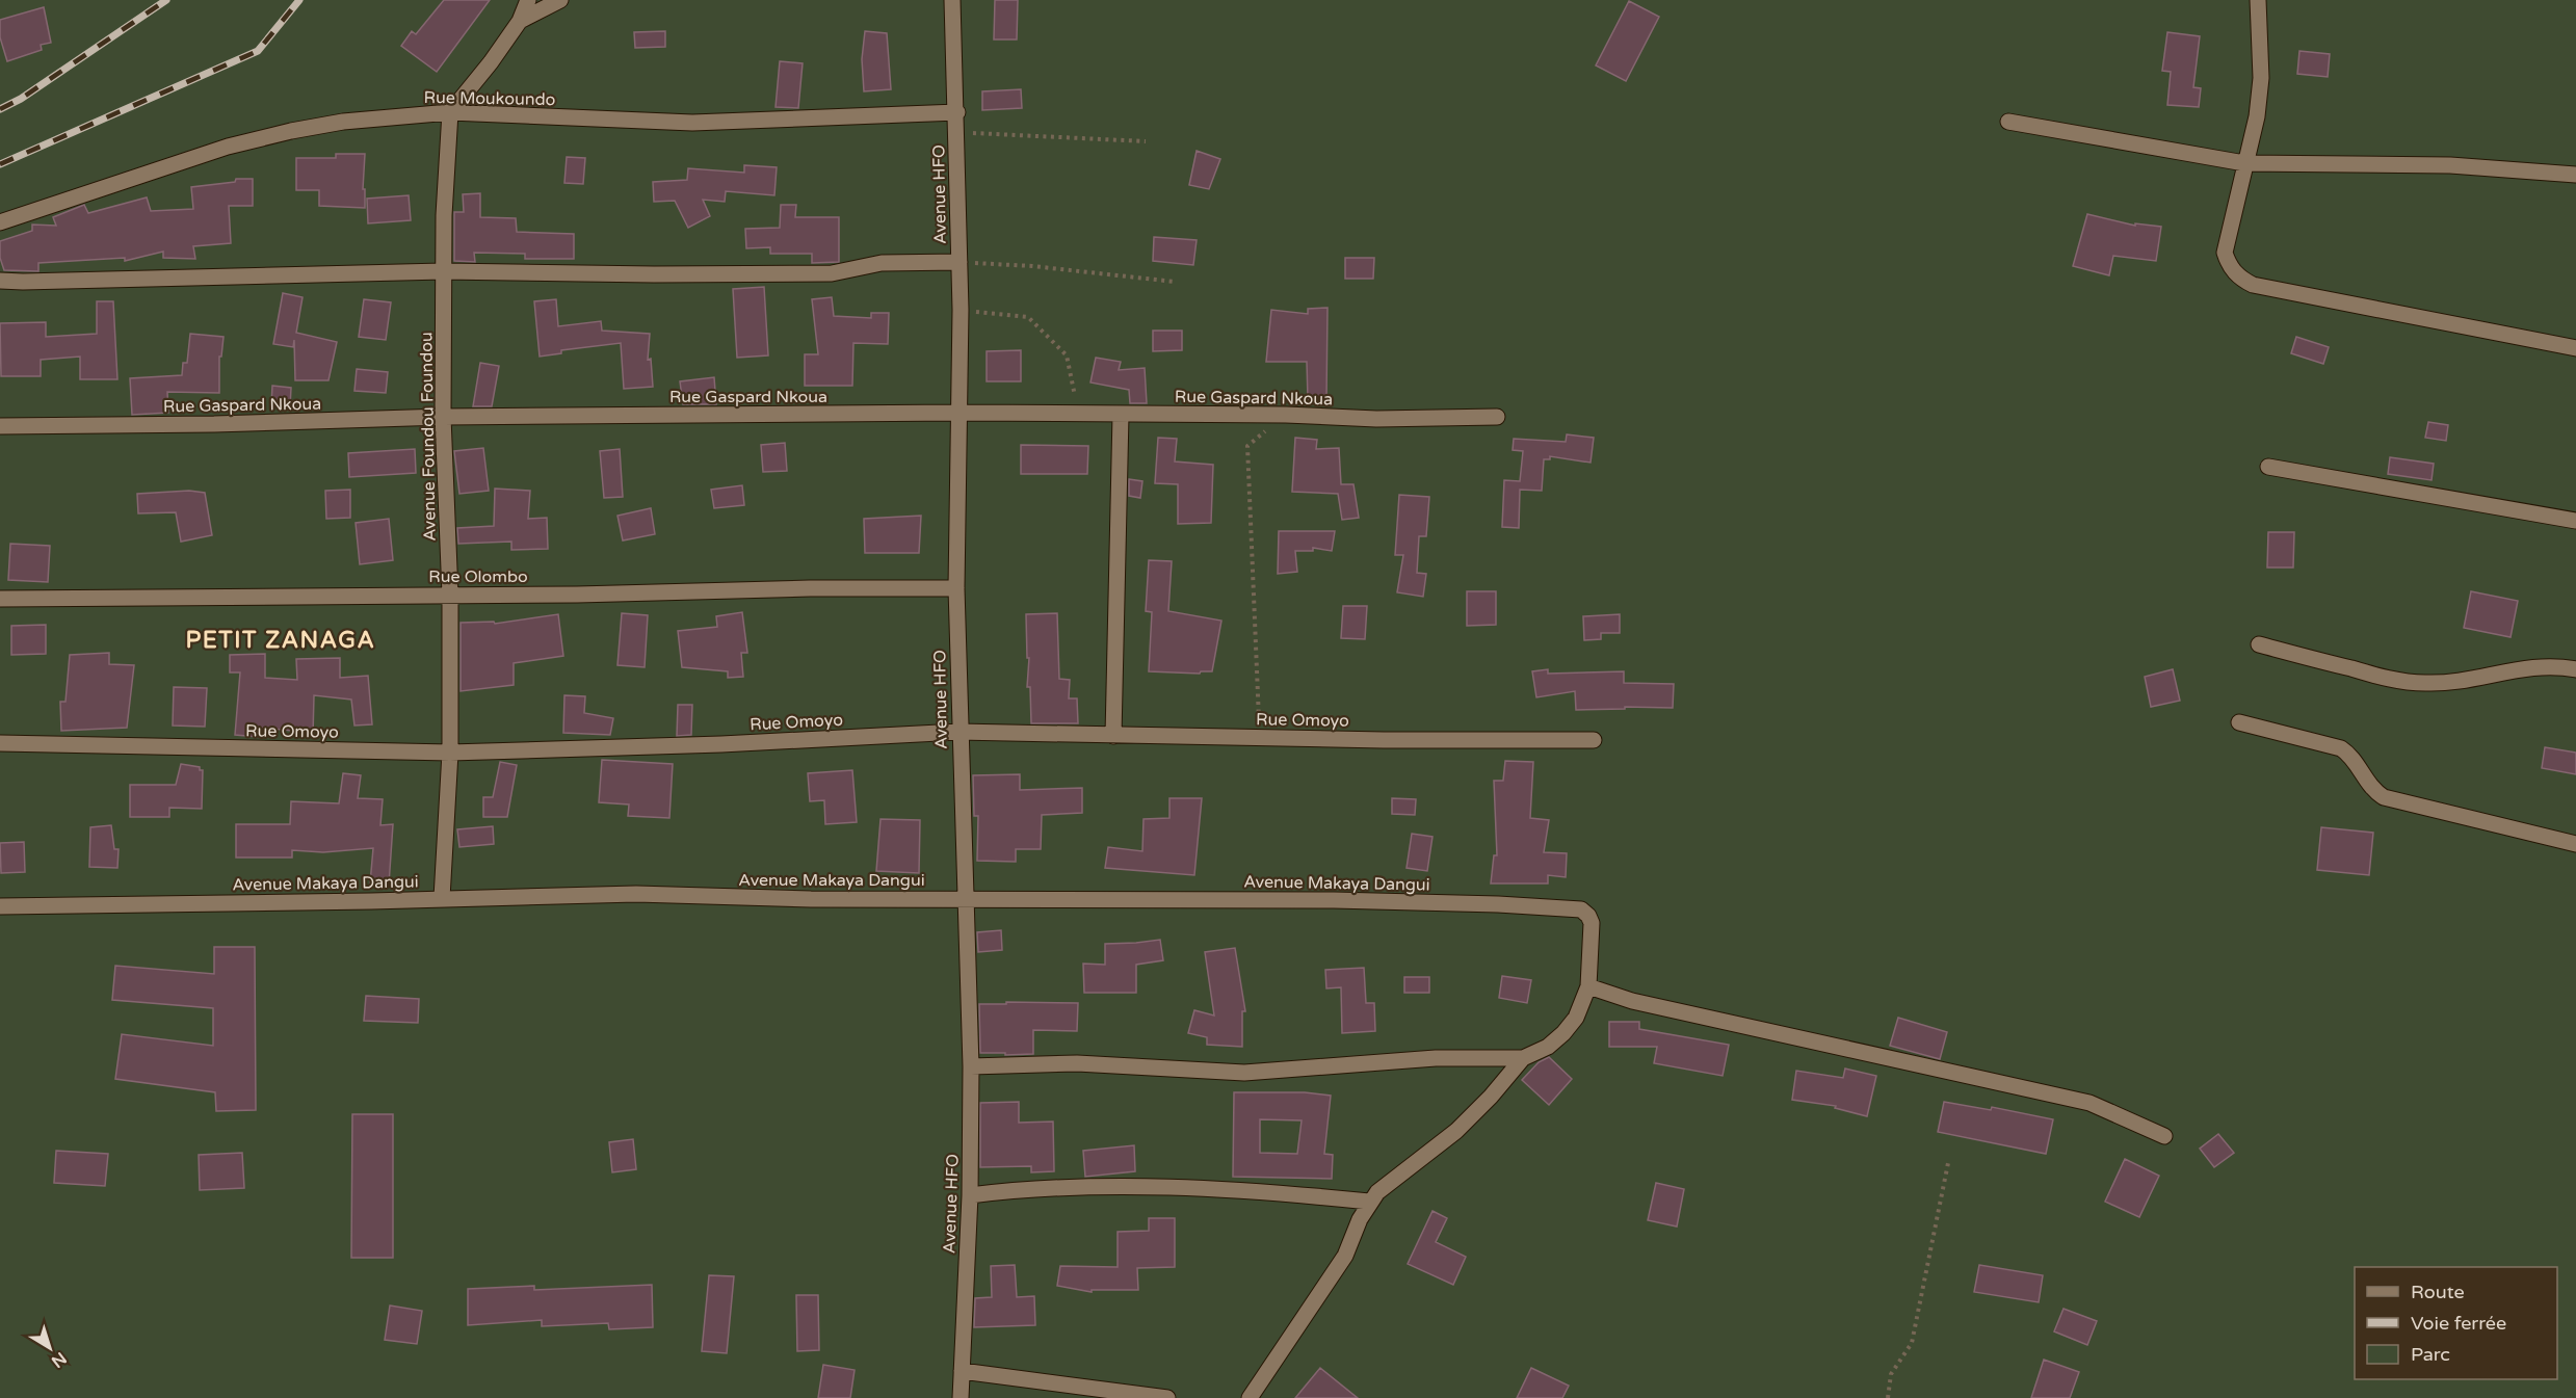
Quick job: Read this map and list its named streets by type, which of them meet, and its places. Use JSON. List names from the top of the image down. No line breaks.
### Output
{"streets":{"street":["Rue Moukoundo","Avenue HFO","Rue Gaspard Nkoua","Avenue Foundou Foundou","Rue Olombo","Rue Omoyo","Avenue Makaya Dangui"]},"crossings":[["Rue Moukoundo","Avenue HFO"],["Rue Moukoundo","Avenue Foundou Foundou"],["Avenue HFO","Rue Gaspard Nkoua"],["Avenue HFO","Rue Olombo"],["Avenue HFO","Rue Omoyo"],["Avenue HFO","Avenue Makaya Dangui"],["Rue Gaspard Nkoua","Avenue Foundou Foundou"],["Avenue Foundou Foundou","Rue Olombo"],["Avenue Foundou Foundou","Rue Omoyo"],["Avenue Foundou Foundou","Avenue Makaya Dangui"]],"districts":["PETIT ZANAGA"],"legend":["Route","Voie ferrée","Parc"],"north":"bottom right"}
